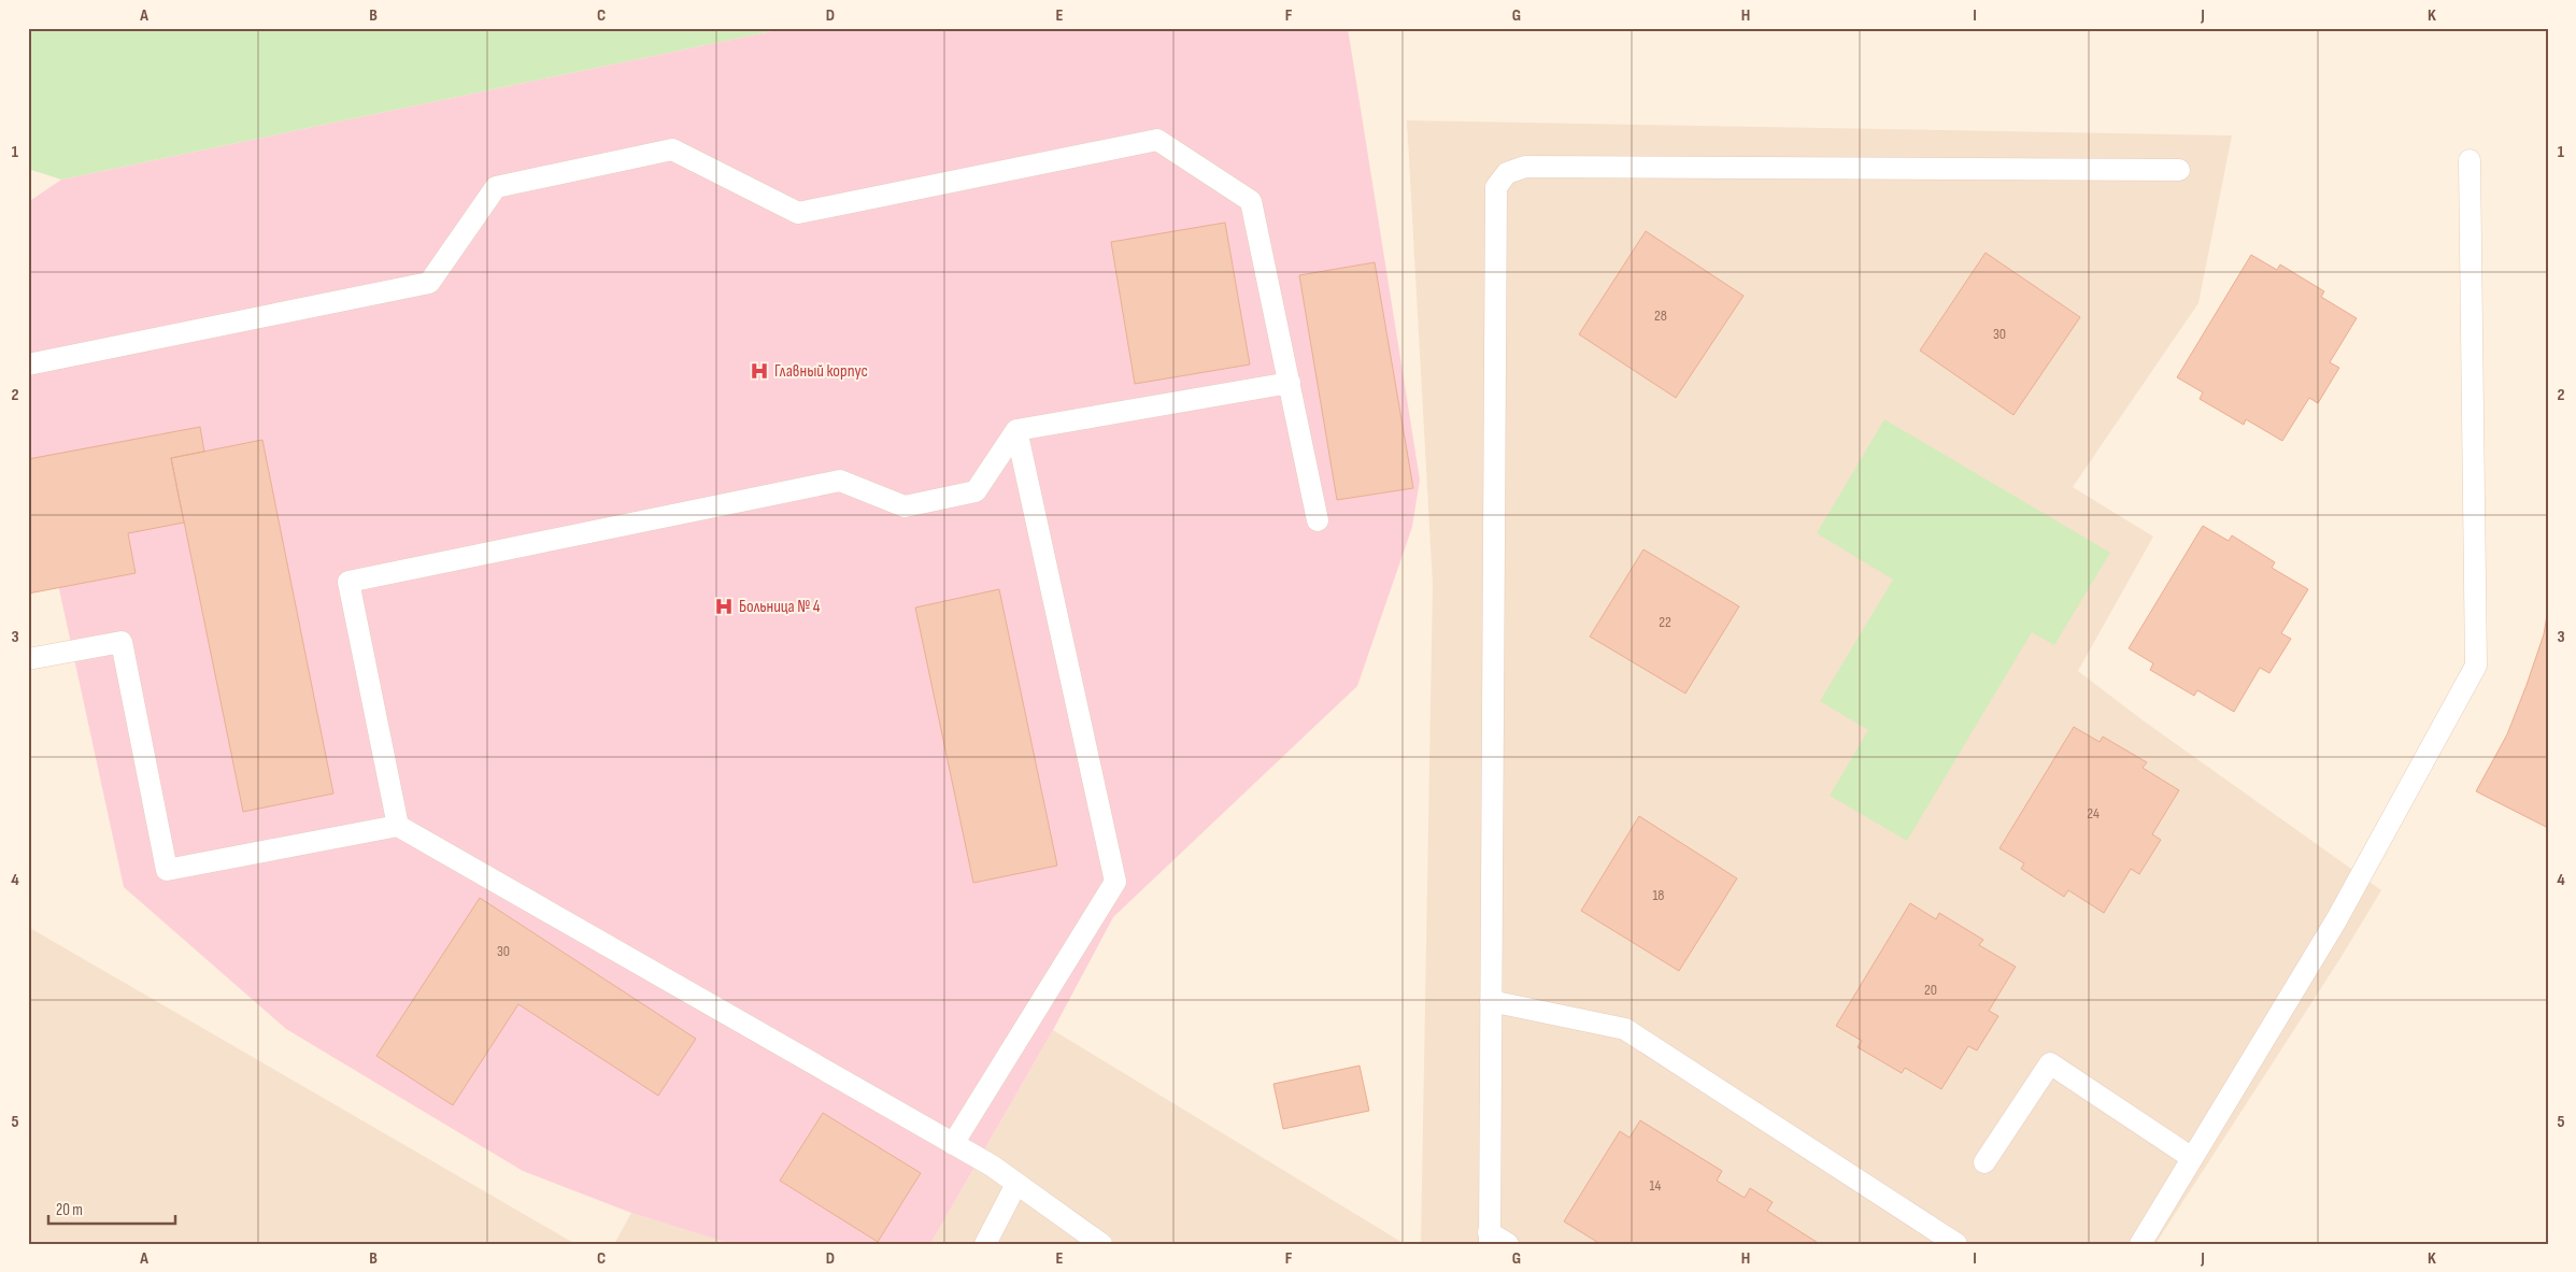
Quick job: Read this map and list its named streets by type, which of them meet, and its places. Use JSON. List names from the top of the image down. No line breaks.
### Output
{"places":{"hospital":["Главный корпус","Больница № 4"]},"house_numbers":["28","30","22","24","18","30","20","14"],"scale_bar":"20 m","grid":{"columns":["A","B","C","D","E","F","G","H","I","J","K"],"rows":["1","2","3","4","5"]}}
